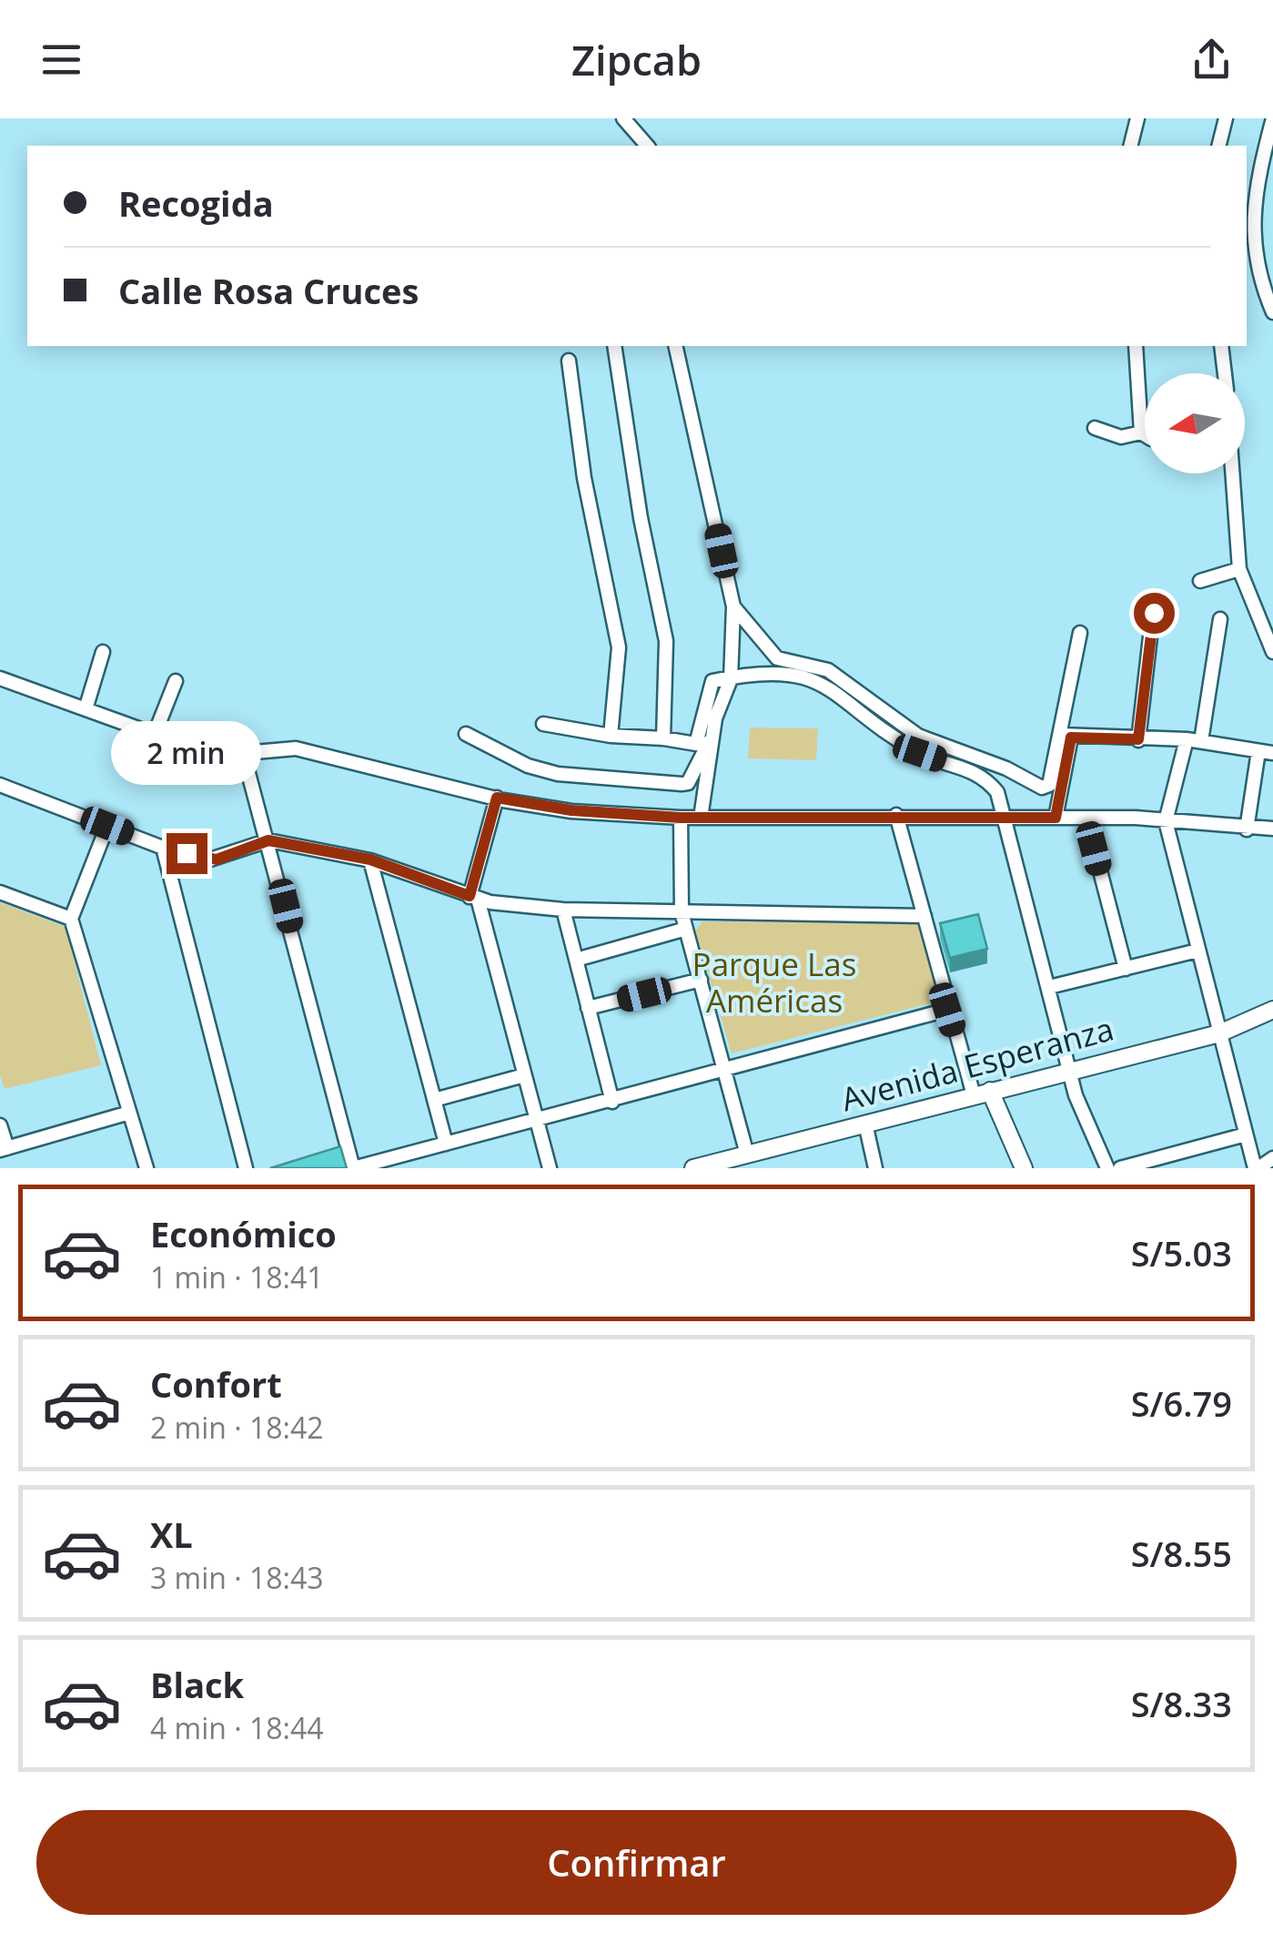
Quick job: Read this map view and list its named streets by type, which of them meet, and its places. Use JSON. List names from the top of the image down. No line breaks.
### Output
{"streets":{"street":["Avenida Esperanza"]},"parks":["Parque Las Américas"],"north":"left","page":{"header":"Zipcab","banner":["Recogida","Calle Rosa Cruces"],"bubble":"2 min","list":[{"name":"Económico","note":"1 min · 18:41","value":"S/5.03"},{"name":"Confort","note":"2 min · 18:42","value":"S/6.79"},{"name":"XL","note":"3 min · 18:43","value":"S/8.55"},{"name":"Black","note":"4 min · 18:44","value":"S/8.33"}],"buttons":"Confirmar"}}
